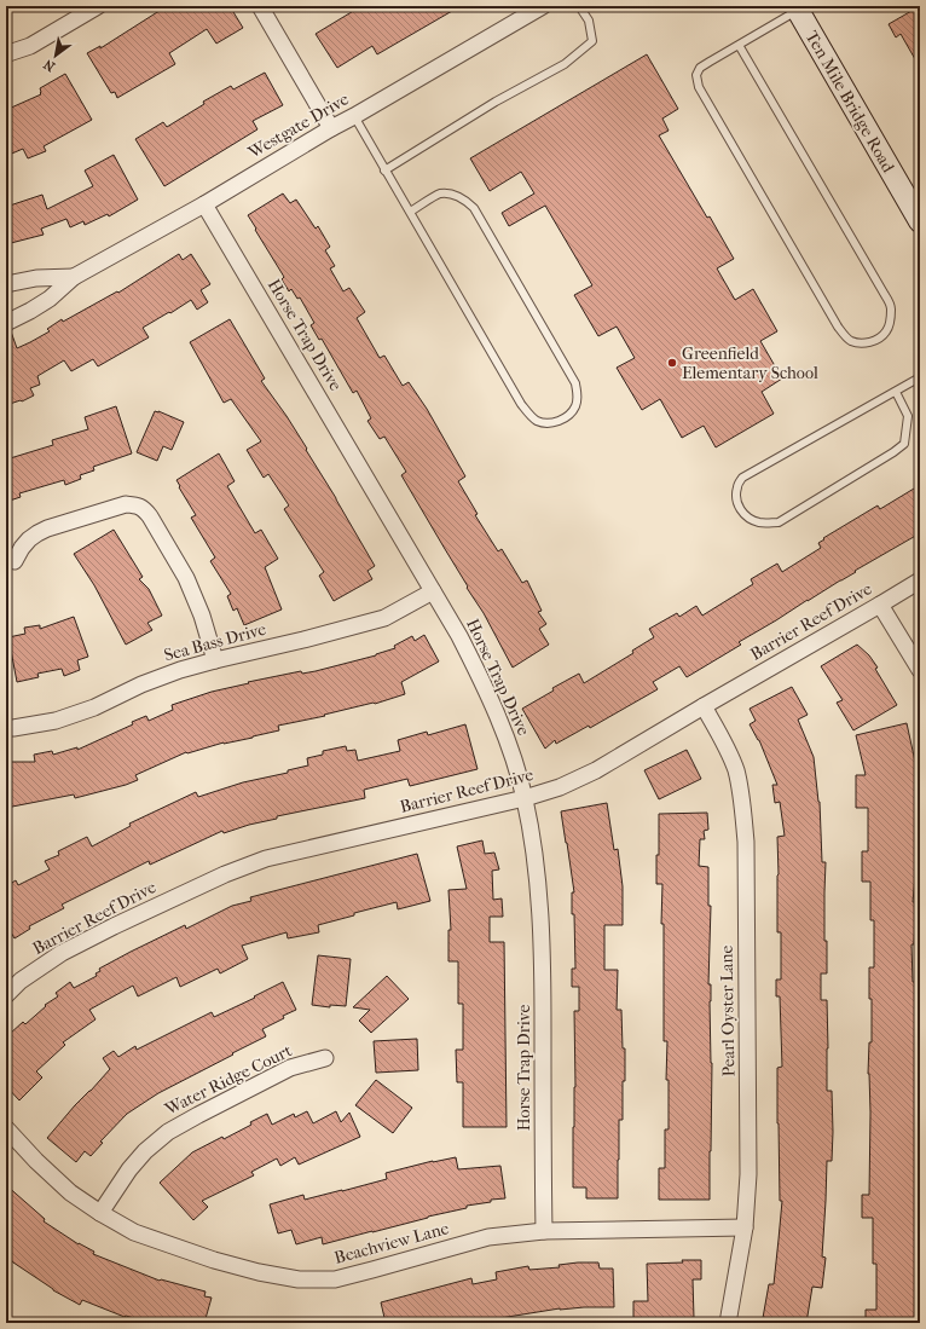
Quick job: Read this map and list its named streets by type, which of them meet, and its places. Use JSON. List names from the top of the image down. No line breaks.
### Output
{"streets":{"street":["Ten Mile Bridge Road","Westgate Drive","Horse Trap Drive","Barrier Reef Drive","Sea Bass Drive","Pearl Oyster Lane","Water Ridge Court","Beachview Lane"]},"crossings":[["Westgate Drive","Horse Trap Drive"],["Horse Trap Drive","Barrier Reef Drive"],["Horse Trap Drive","Sea Bass Drive"],["Horse Trap Drive","Beachview Lane"],["Barrier Reef Drive","Pearl Oyster Lane"],["Pearl Oyster Lane","Beachview Lane"],["Water Ridge Court","Beachview Lane"]],"places":["Greenfield Elementary School"],"north":"bottom left"}
